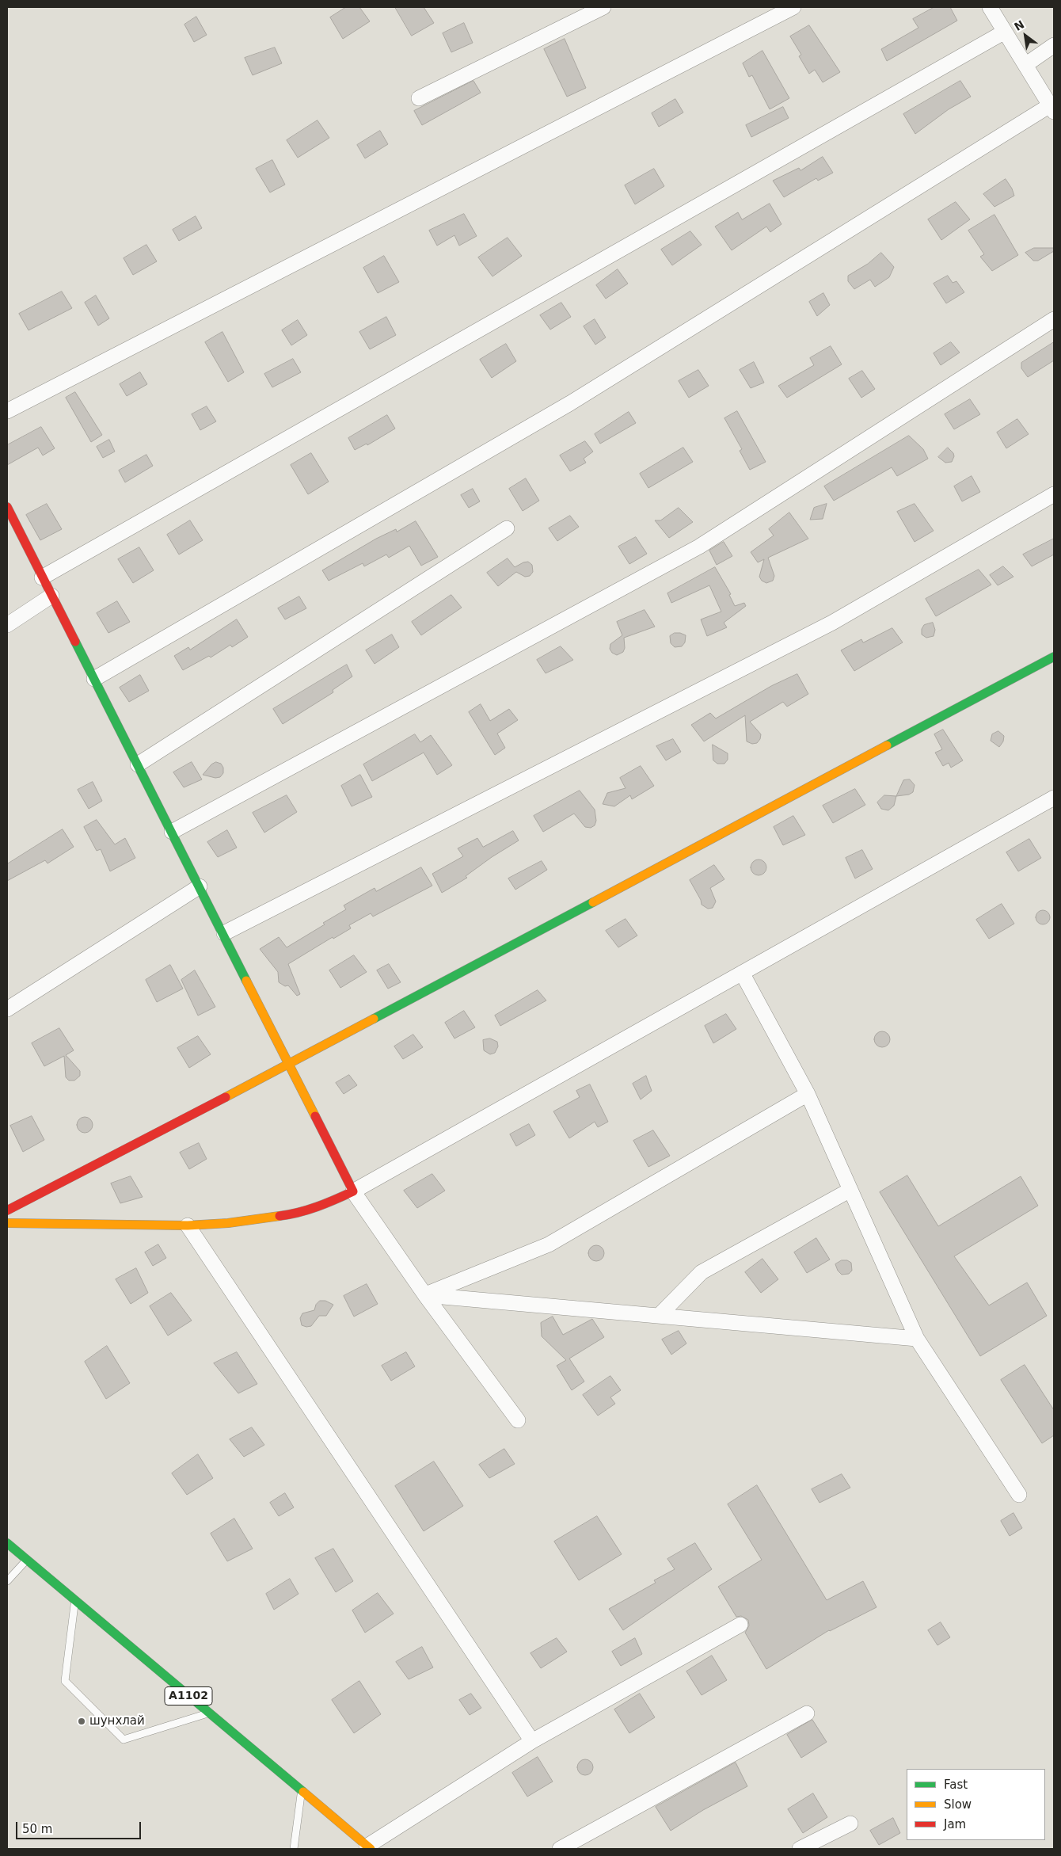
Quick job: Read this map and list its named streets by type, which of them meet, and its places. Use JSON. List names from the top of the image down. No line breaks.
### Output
{"streets":{"main road":["A1102"]},"places":["шунхлай"],"legend":["Fast","Slow","Jam"],"scale_bar":"50 m","north":"top left"}
